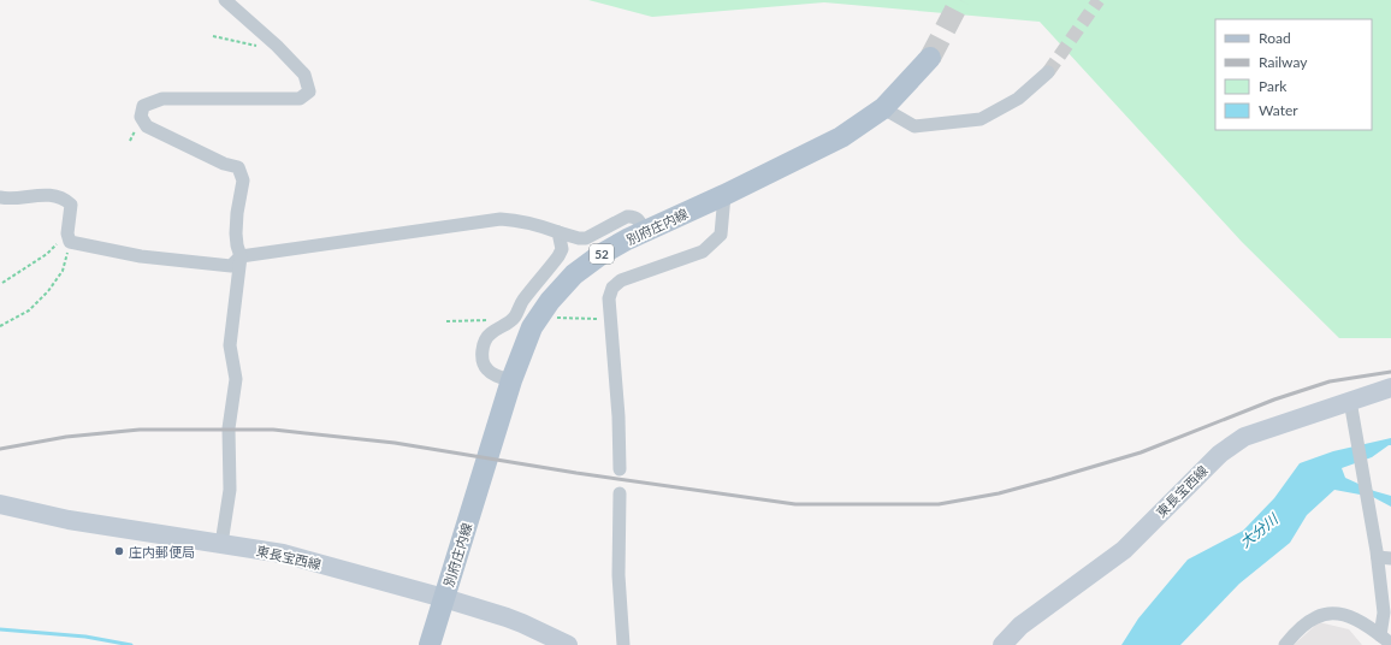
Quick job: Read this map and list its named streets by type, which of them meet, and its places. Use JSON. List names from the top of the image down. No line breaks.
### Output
{"streets":{"main road":["別府庄内線","52","東長宝西線"]},"crossings":[["別府庄内線","東長宝西線"]],"water":["大分川"],"places":["庄内郵便局"],"legend":["Road","Railway","Park","Water"]}
